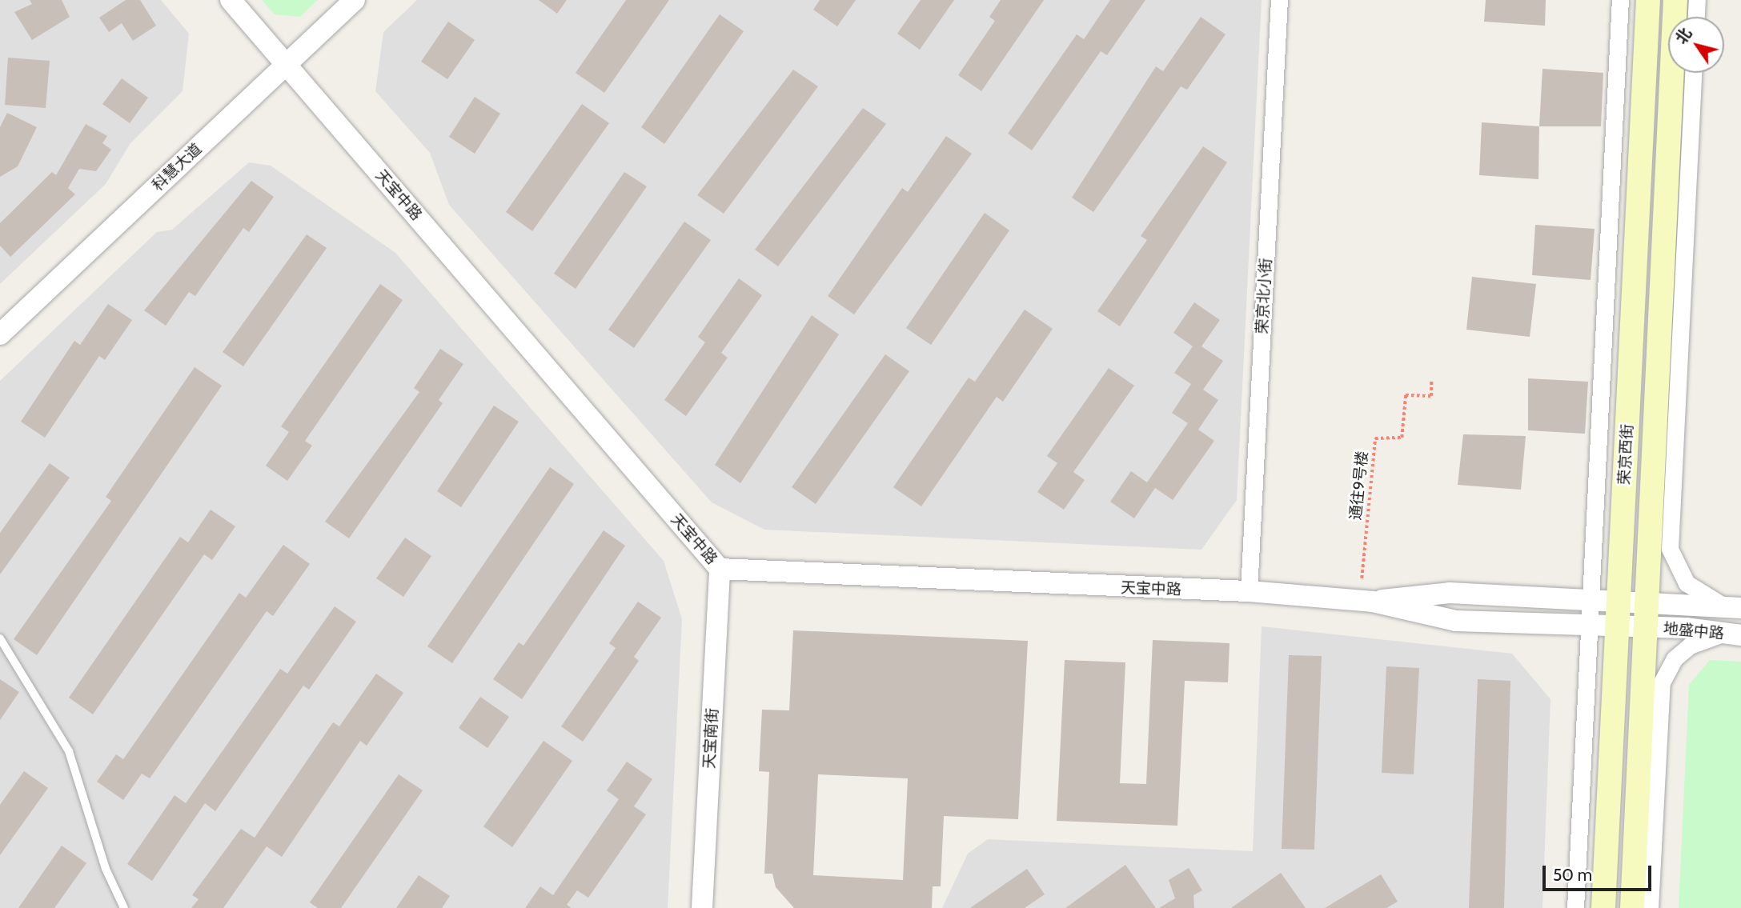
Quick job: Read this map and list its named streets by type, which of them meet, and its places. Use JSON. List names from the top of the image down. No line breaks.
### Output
{"streets":{"main road":["荣京西街"],"street":["科慧大道","天宝中路","荣京北小街","地盛中路","天宝南街"],"path":["通往9号楼"]},"crossings":[["科慧大道","天宝中路"],["天宝中路","荣京北小街"],["天宝中路","荣京西街"],["天宝中路","地盛中路"],["天宝中路","天宝南街"],["荣京西街","地盛中路"]],"scale_bar":"50 m","north":"top left"}
